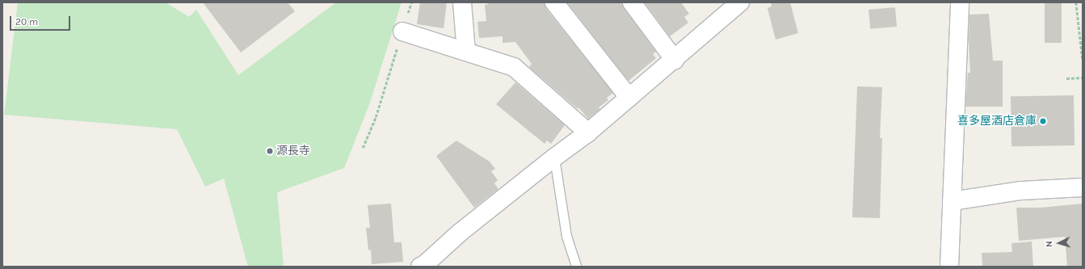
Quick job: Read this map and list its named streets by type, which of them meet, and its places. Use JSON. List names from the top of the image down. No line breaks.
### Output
{"places":["喜多屋酒店倉庫","源長寺"],"scale_bar":"20 m","north":"left"}
